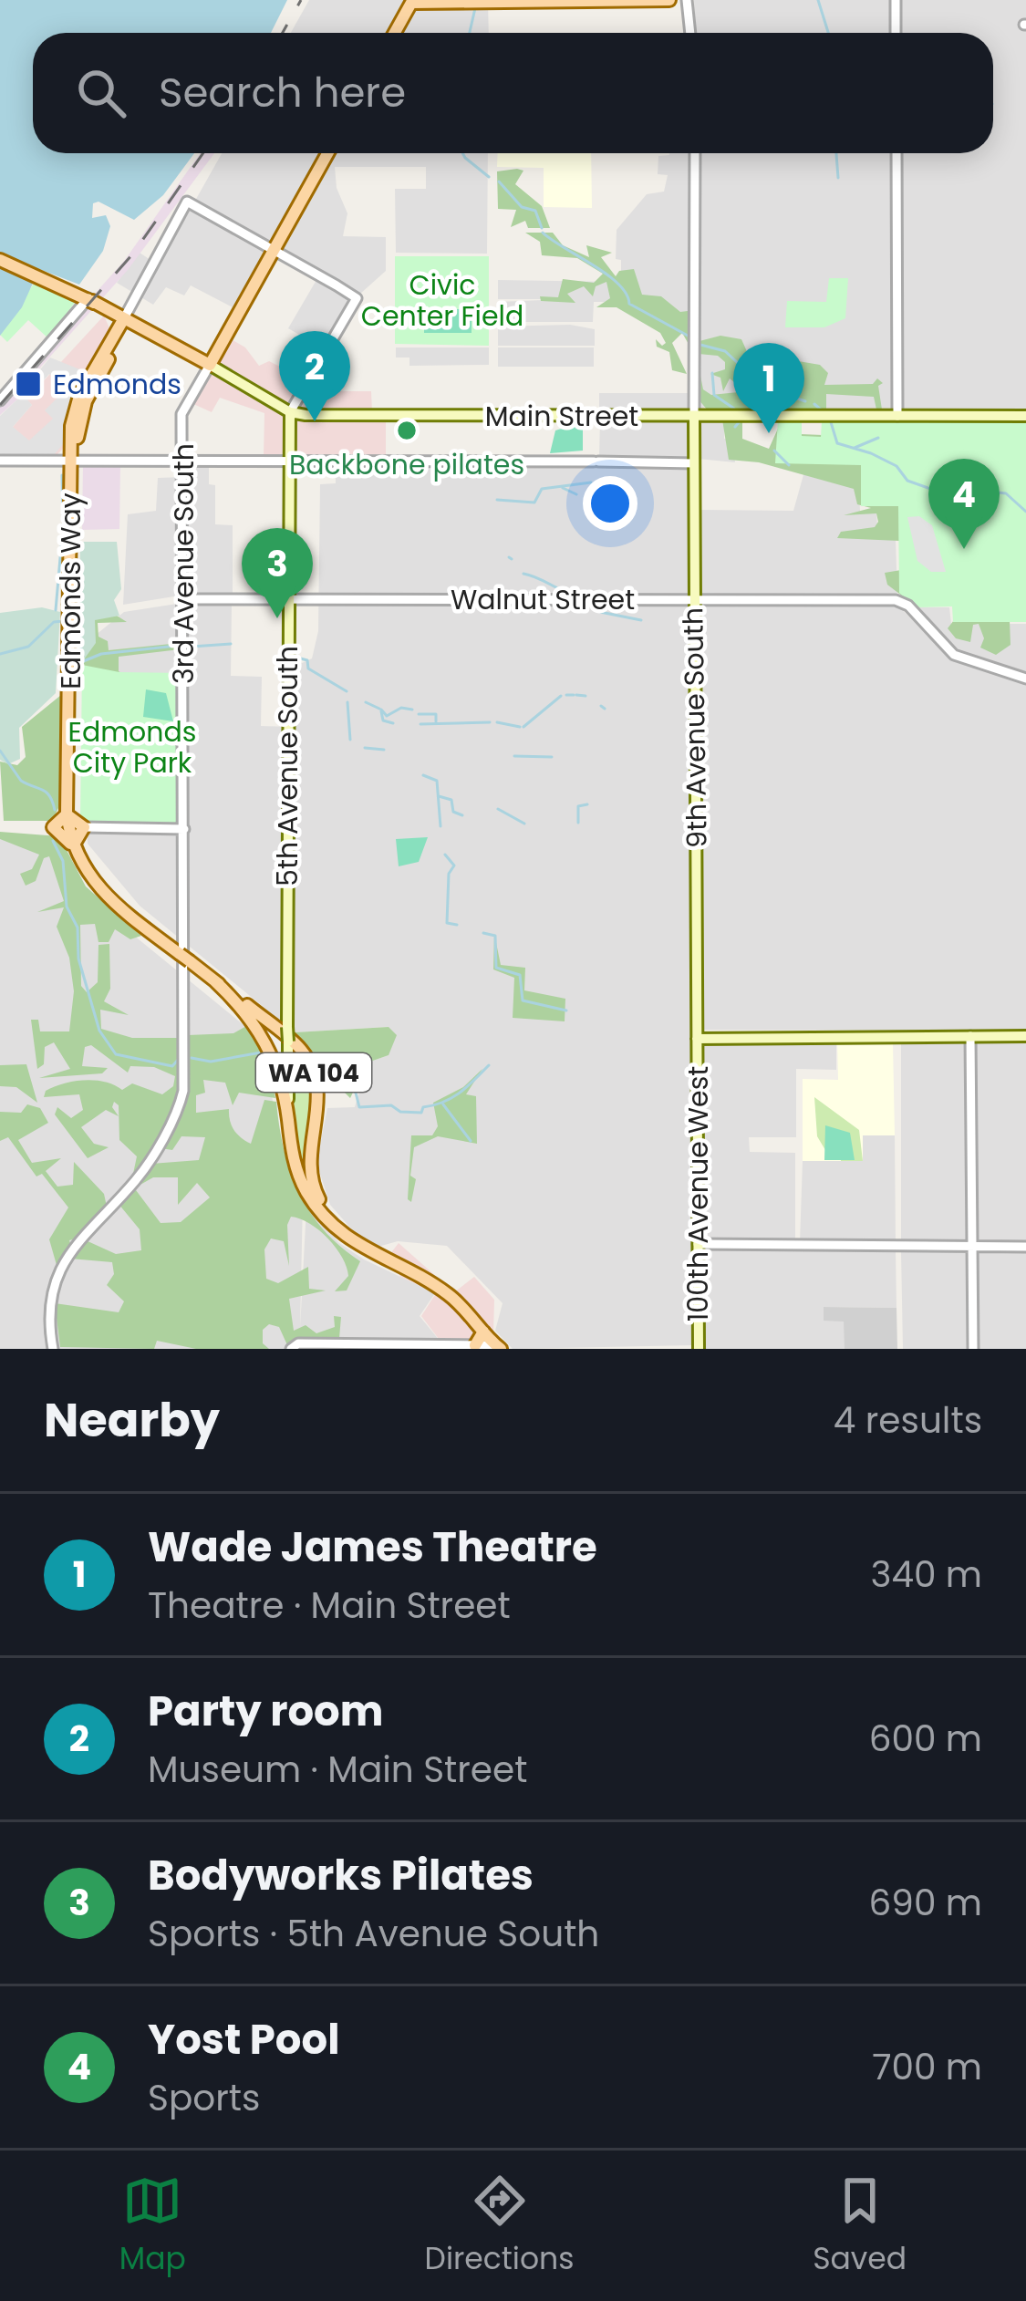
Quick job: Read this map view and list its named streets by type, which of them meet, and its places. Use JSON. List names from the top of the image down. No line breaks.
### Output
{"streets":{"main road":["Main Street","Edmonds Way","9th Avenue South","5th Avenue South","WA 104","100th Avenue West"],"street":["3rd Avenue South","Walnut Street"]},"crossings":[["Main Street","3rd Avenue South"],["Main Street","9th Avenue South"],["Main Street","5th Avenue South"],["3rd Avenue South","Walnut Street"],["Walnut Street","9th Avenue South"],["Walnut Street","5th Avenue South"],["9th Avenue South","100th Avenue West"],["5th Avenue South","WA 104"]],"parks":["Civic Center Field","Edmonds City Park"],"places":{"transit":["Edmonds"],"other":["Backbone pilates"]},"page":{"search":"Search here","pins":["2","1","4","3"],"heading":["Nearby","4 results"],"list":[{"mark":"1","name":"Wade James Theatre","note":"Theatre · Main Street","value":"340 m"},{"mark":"2","name":"Party room","note":"Museum · Main Street","value":"600 m"},{"mark":"3","name":"Bodyworks Pilates","note":"Sports · 5th Avenue South","value":"690 m"},{"mark":"4","name":"Yost Pool","note":"Sports","value":"700 m"}],"nav":["Map","Directions","Saved"]}}
